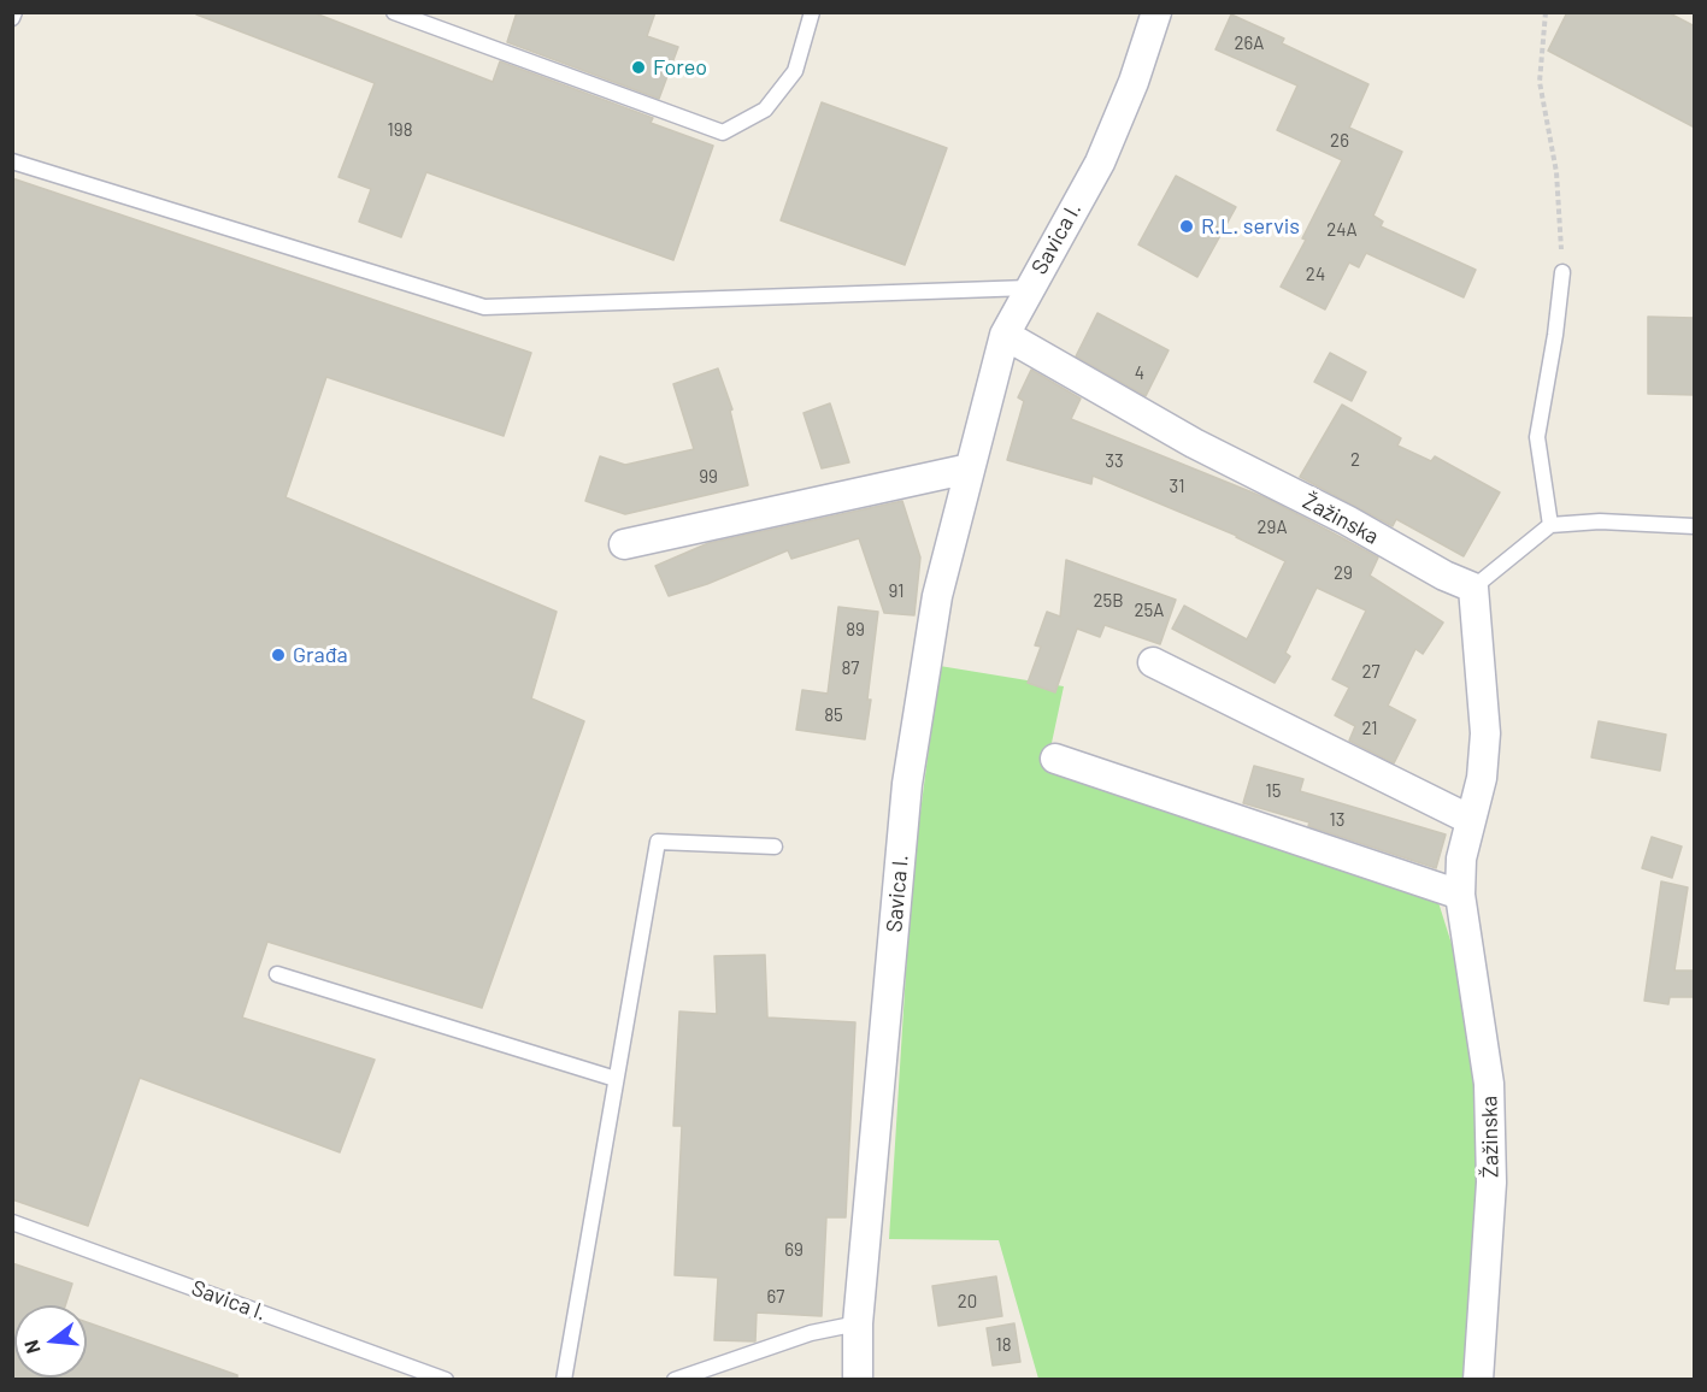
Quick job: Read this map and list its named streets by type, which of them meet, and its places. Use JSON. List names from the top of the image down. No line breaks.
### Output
{"streets":{"street":["Savica I.","Žažinska"]},"crossings":[["Savica I.","Žažinska"]],"places":["Foreo","R.L. servis","Građa"],"house_numbers":["26A","198","26","24A","24","4","2","33","99","31","29A","29","91","25B","25A","89","87","27","85","21","15","13","69","67","20","18"],"north":"left"}
